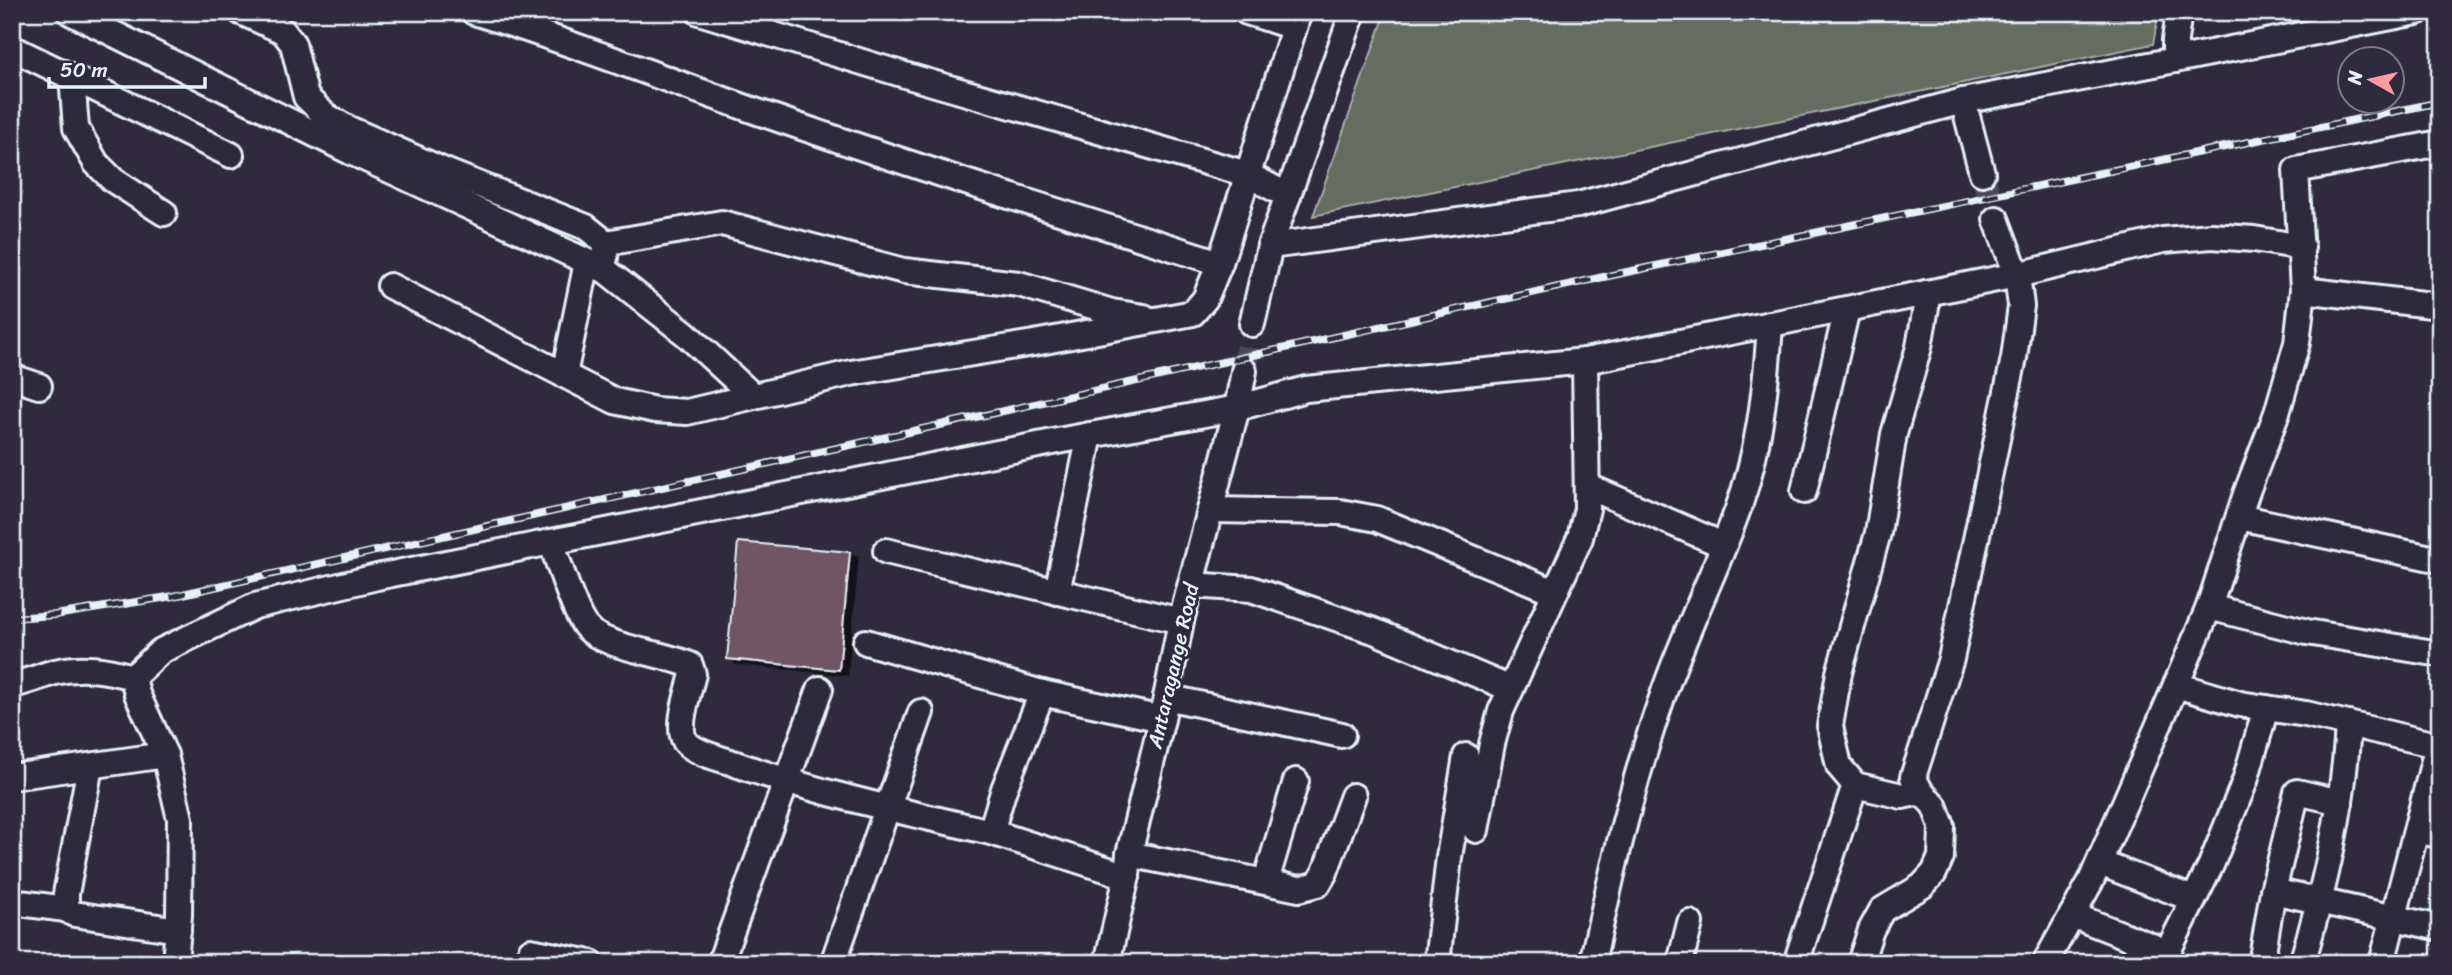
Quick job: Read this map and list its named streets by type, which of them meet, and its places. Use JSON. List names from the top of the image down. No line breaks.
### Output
{"streets":{"street":["Antaragange Road"]},"scale_bar":"50 m","north":"left"}
